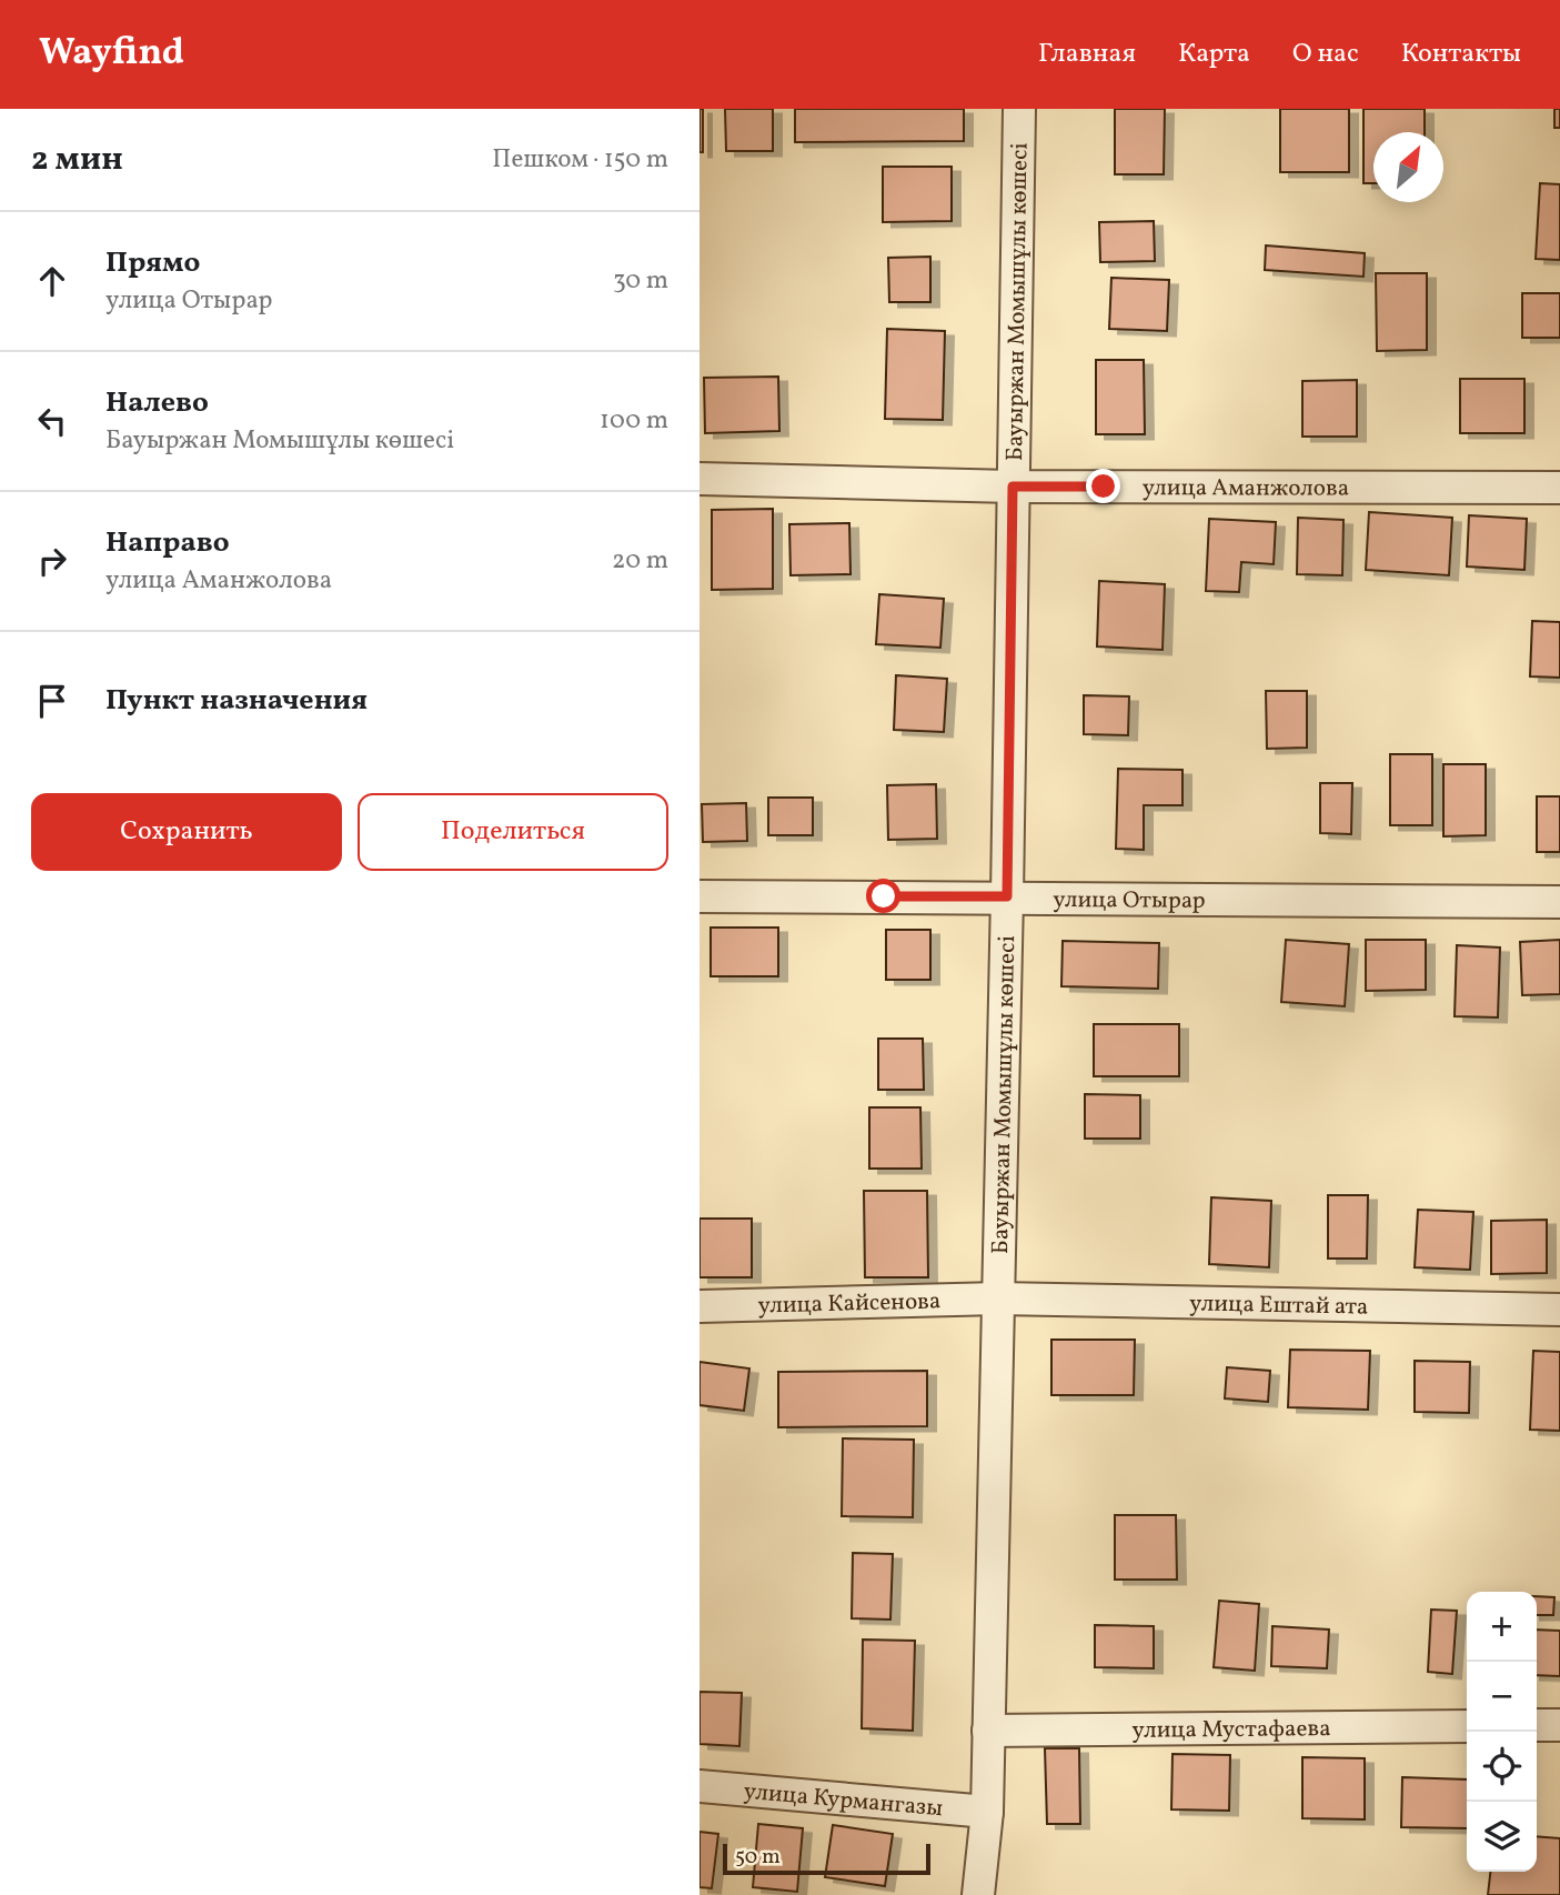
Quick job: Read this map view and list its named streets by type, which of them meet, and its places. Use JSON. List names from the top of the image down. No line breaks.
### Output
{"streets":{"street":["Бауыржан Момышұлы көшесі","улица Аманжолова","улица Отырар","улица Кайсенова","улица Ештай ата","улица Мустафаева","улица Курмангазы"]},"crossings":[["Бауыржан Момышұлы көшесі","улица Аманжолова"],["Бауыржан Момышұлы көшесі","улица Отырар"],["Бауыржан Момышұлы көшесі","улица Кайсенова"],["Бауыржан Момышұлы көшесі","улица Ештай ата"],["Бауыржан Момышұлы көшесі","улица Мустафаева"],["Бауыржан Момышұлы көшесі","улица Курмангазы"],["улица Кайсенова","улица Ештай ата"]],"scale_bar":"50 m","north":"top right","page":{"header":"Wayfind","nav":["Главная","Карта","О нас","Контакты"],"heading":["2 мин","Пешком · 150 m"],"list":[["Прямо","улица Отырар","30 m"],["Налево","Бауыржан Момышұлы көшесі","100 m"],["Направо","улица Аманжолова","20 m"],"Пункт назначения"],"buttons":["Сохранить","Поделиться"],"map_buttons":["+","−"],"scale":"50 m"}}
